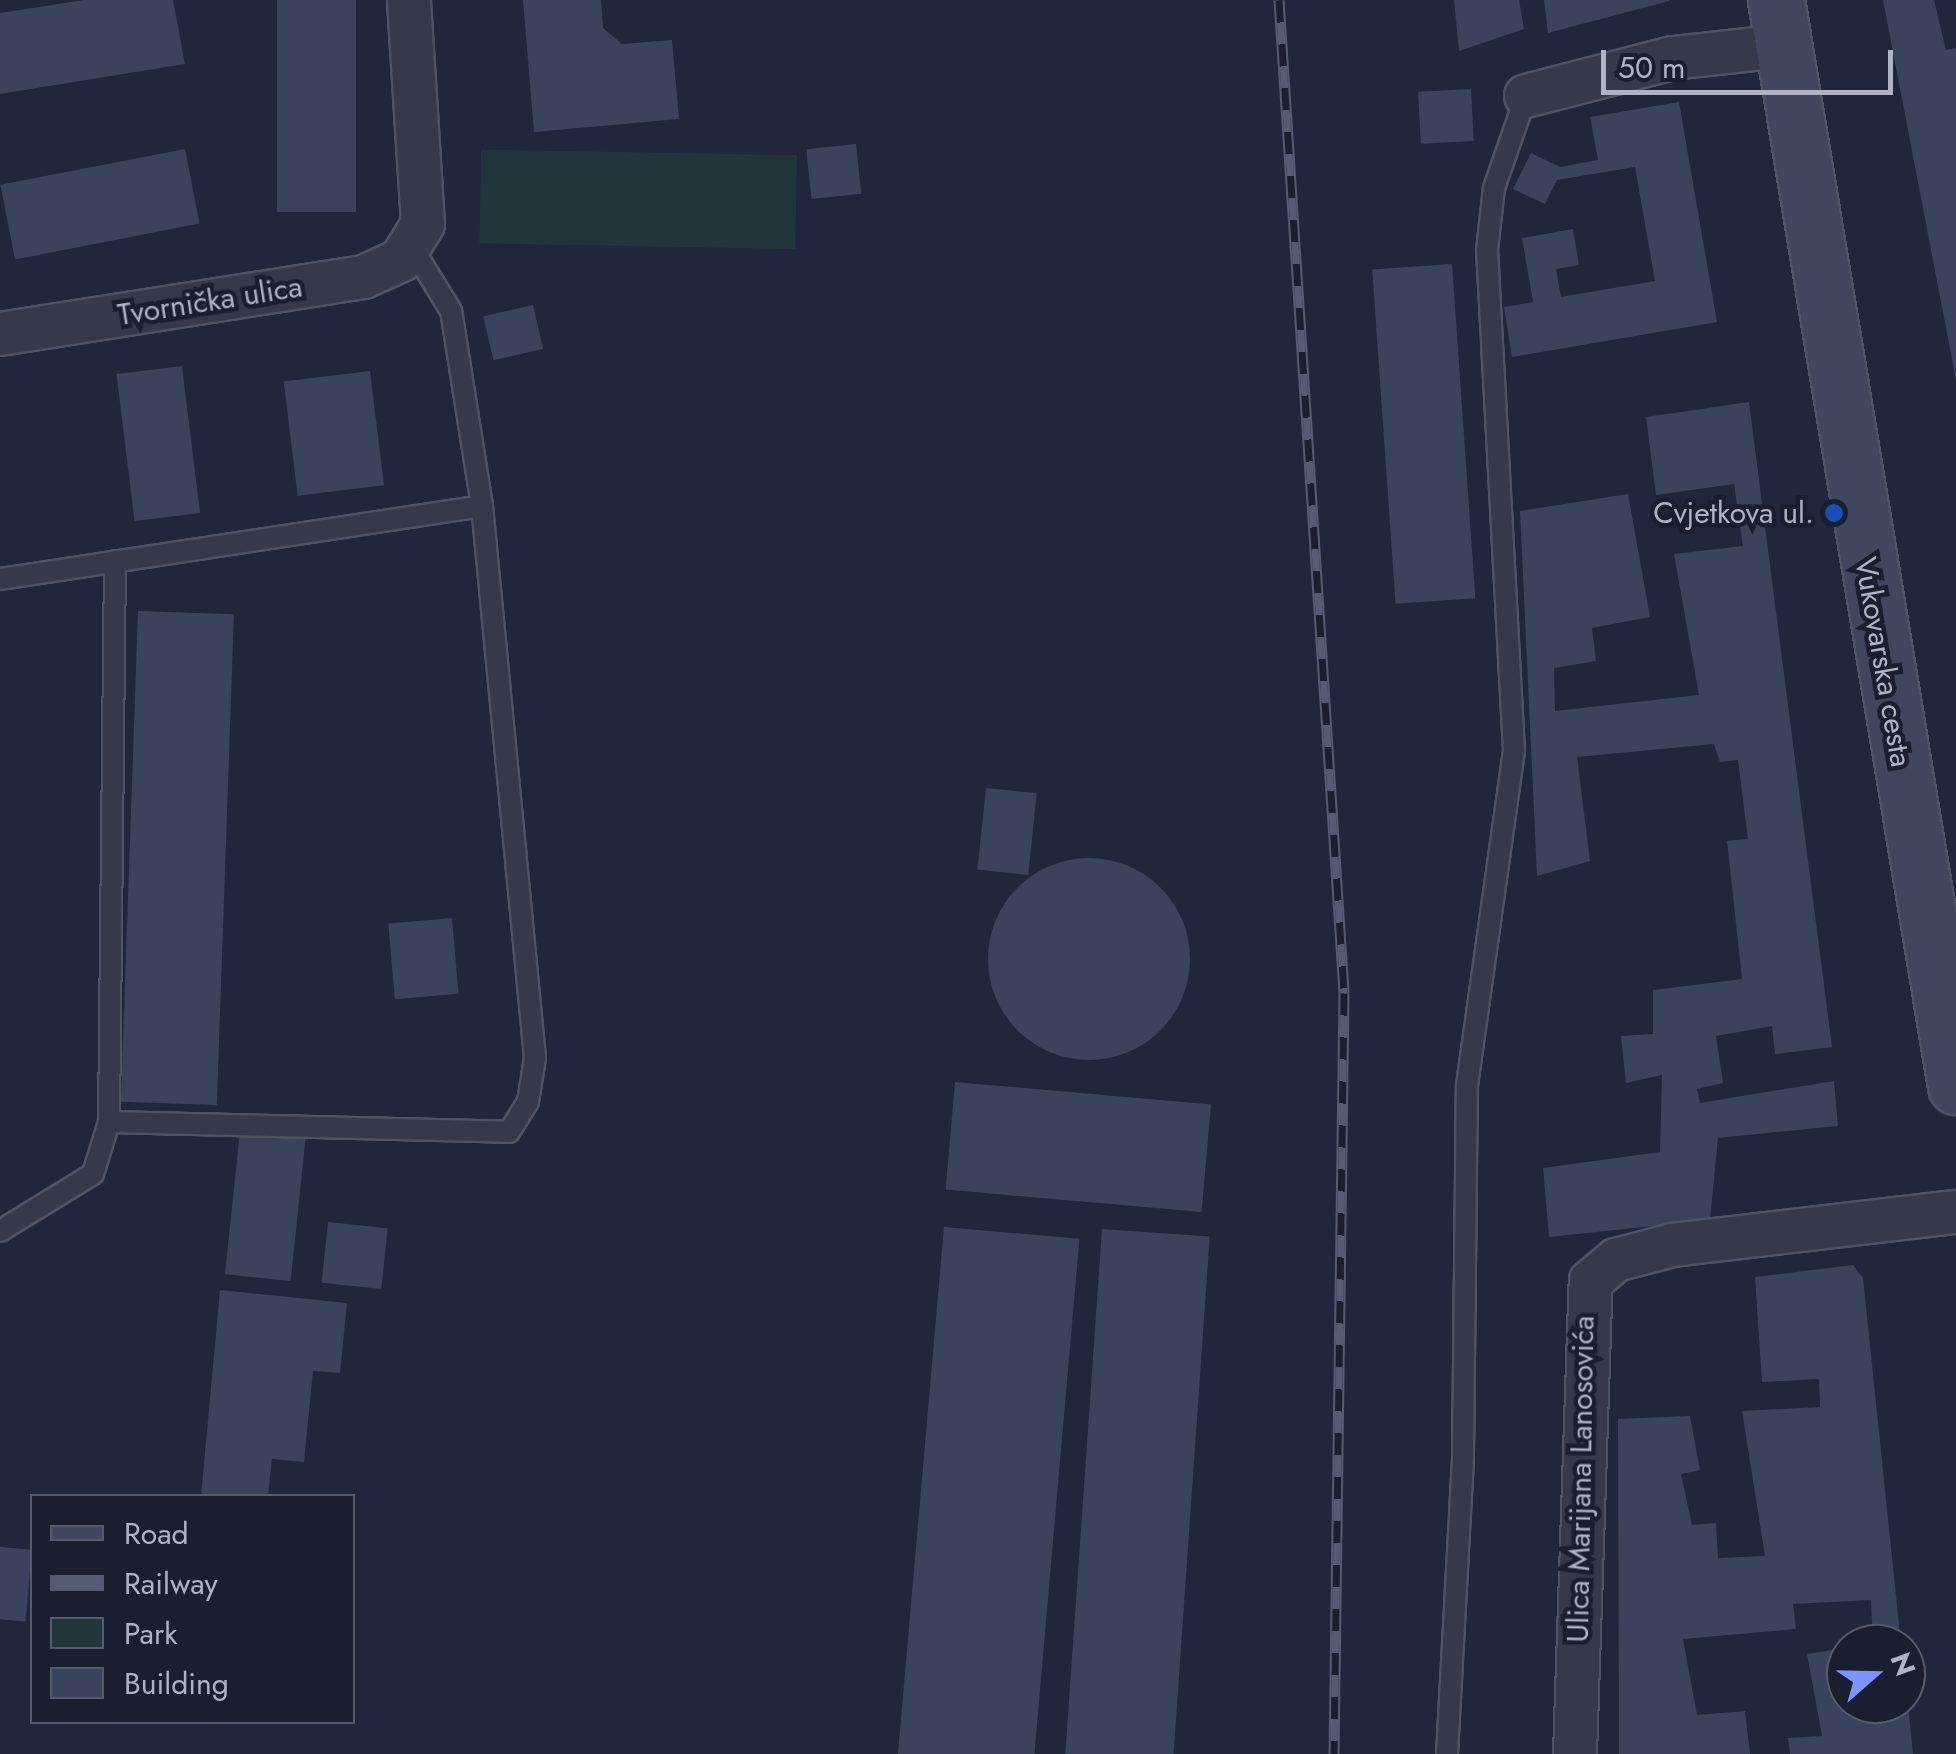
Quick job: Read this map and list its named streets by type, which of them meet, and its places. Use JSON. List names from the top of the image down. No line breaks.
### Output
{"streets":{"main road":["Vukovarska cesta"],"street":["Tvornička ulica","Ulica Marijana Lanosovića"]},"places":["Cvjetkova ul."],"legend":["Road","Railway","Park","Building"],"scale_bar":"50 m","north":"right"}
